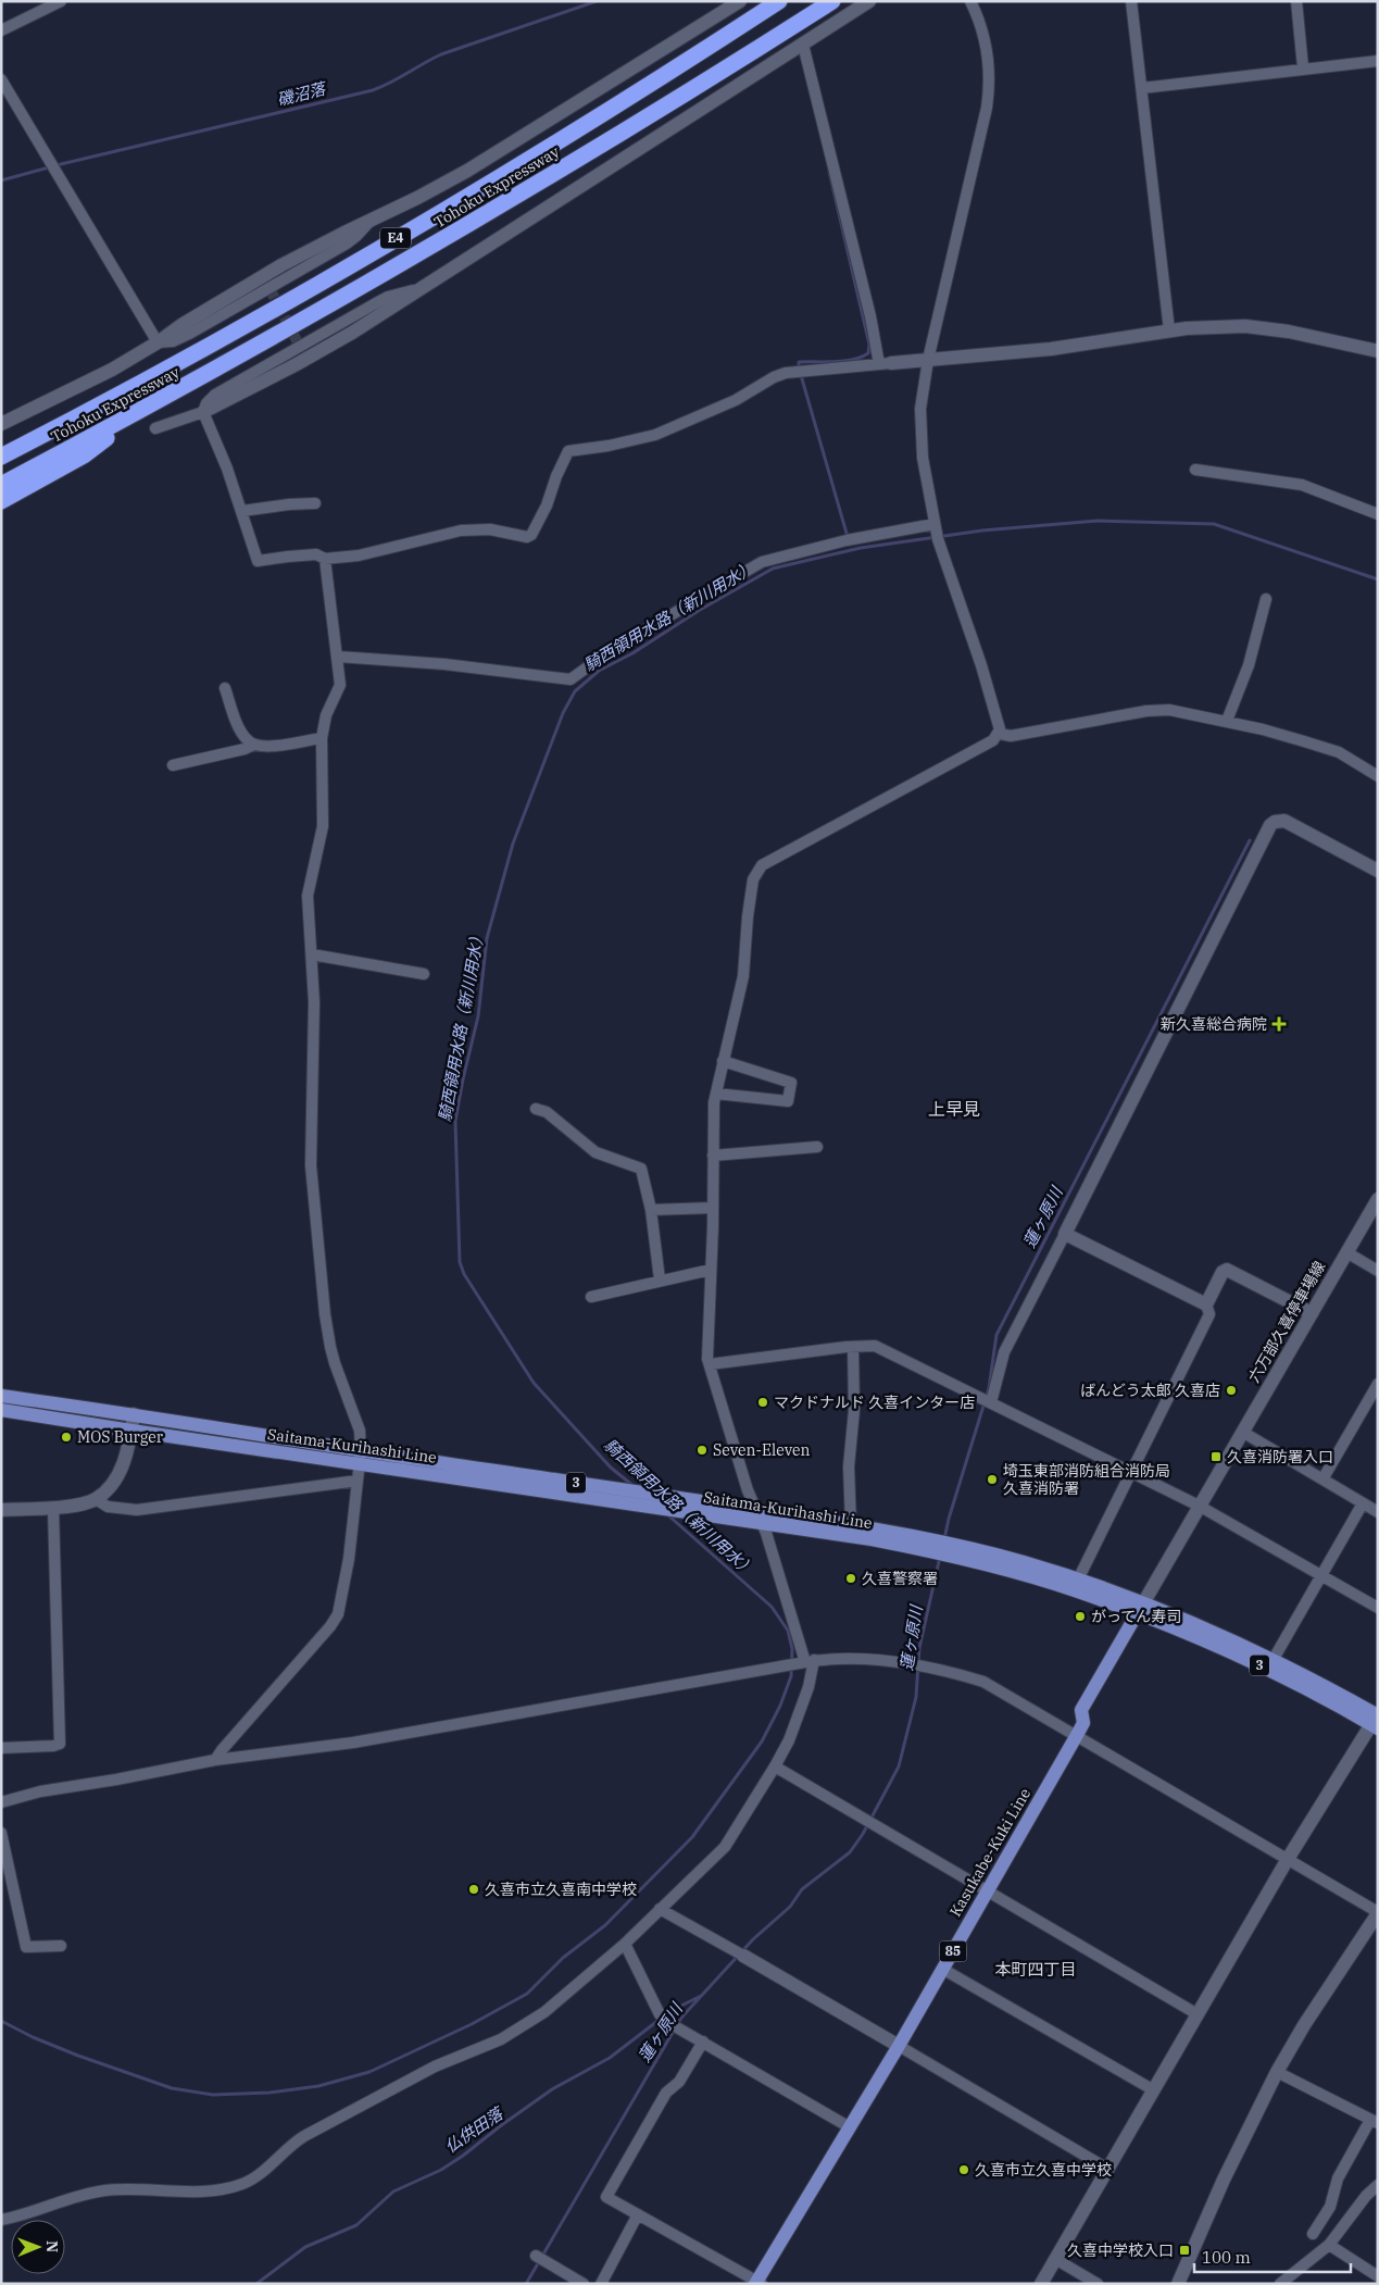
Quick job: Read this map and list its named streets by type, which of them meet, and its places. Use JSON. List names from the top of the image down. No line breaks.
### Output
{"streets":{"highway":["Tohoku Expressway","E4"],"main road":["Saitama-Kurihashi Line","3","Kasukabe-Kuki Line","85"],"street":["六万部久喜停車場線"]},"crossings":[["六万部久喜停車場線","Saitama-Kurihashi Line"],["六万部久喜停車場線","Kasukabe-Kuki Line"],["Saitama-Kurihashi Line","Kasukabe-Kuki Line"]],"districts":["上早見","本町四丁目"],"water":["磯沼落","騎西領用水路（新川用水）","蓮ヶ原川","仏供田落"],"places":{"health":["新久喜総合病院"],"other":["ばんどう太郎 久喜店","マクドナルド 久喜インター店","MOS Burger","Seven-Eleven","埼玉東部消防組合消防局 久喜消防署","久喜警察署","がってん寿司","久喜市立久喜南中学校","久喜市立久喜中学校"],"transit":["久喜消防署入口","久喜中学校入口"]},"scale_bar":"100 m","north":"right"}
